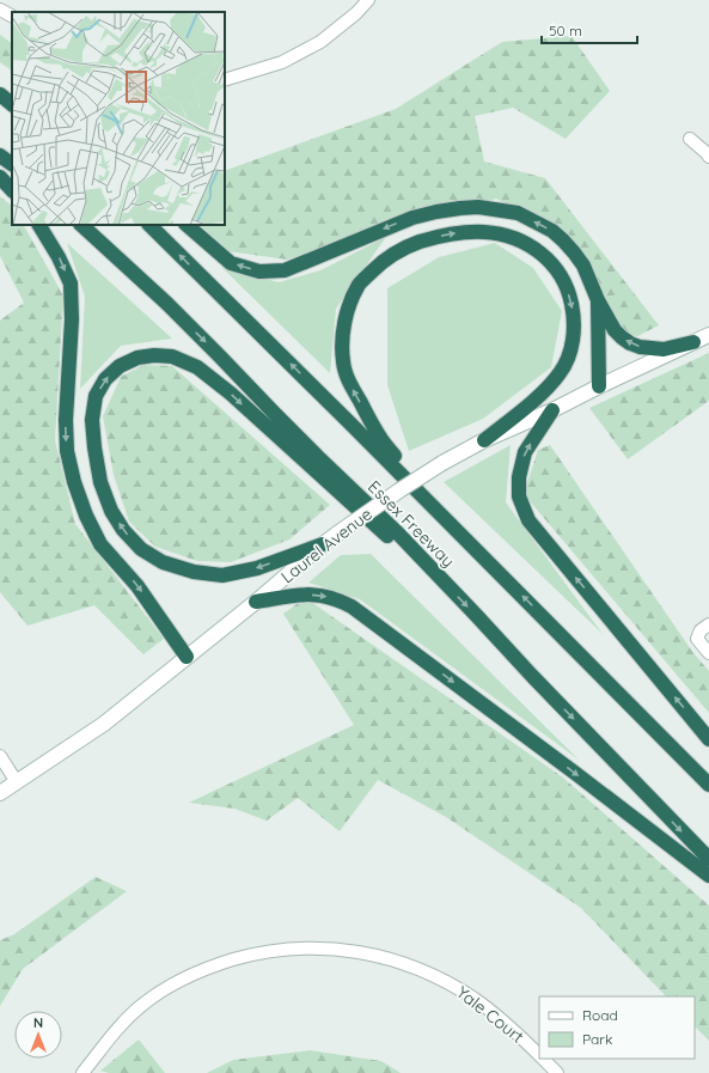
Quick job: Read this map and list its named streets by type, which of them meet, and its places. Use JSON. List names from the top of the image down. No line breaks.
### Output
{"streets":{"highway":["Essex Freeway"],"main road":["Laurel Avenue"],"street":["Yale Court"]},"legend":["Road","Park"],"scale_bar":"50 m","north":"top"}
